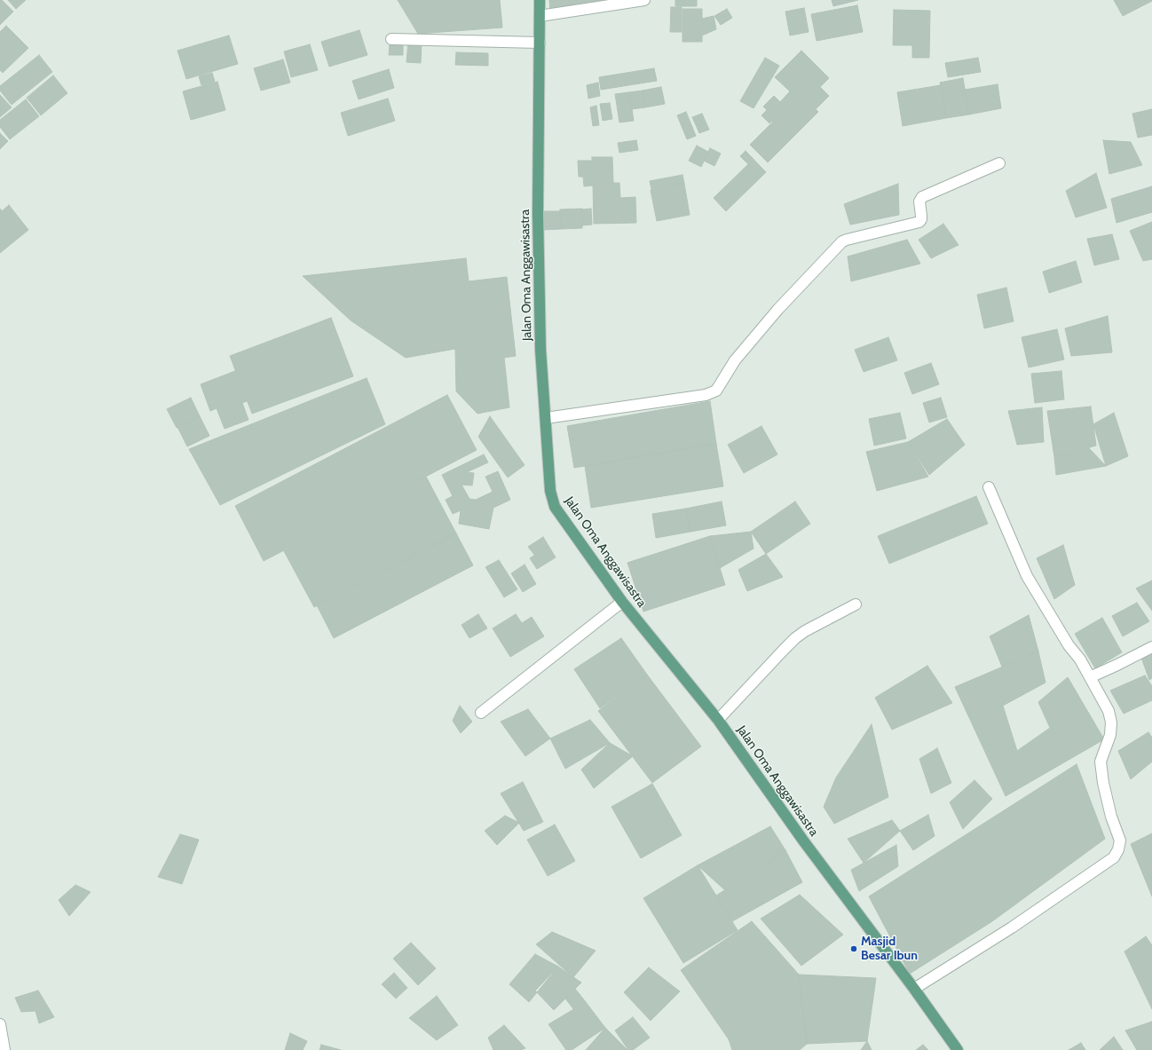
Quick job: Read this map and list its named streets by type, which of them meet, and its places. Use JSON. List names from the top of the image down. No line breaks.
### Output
{"streets":{"main road":["Jalan Oma Anggawisastra"]},"places":["Masjid Besar Ibun"]}
